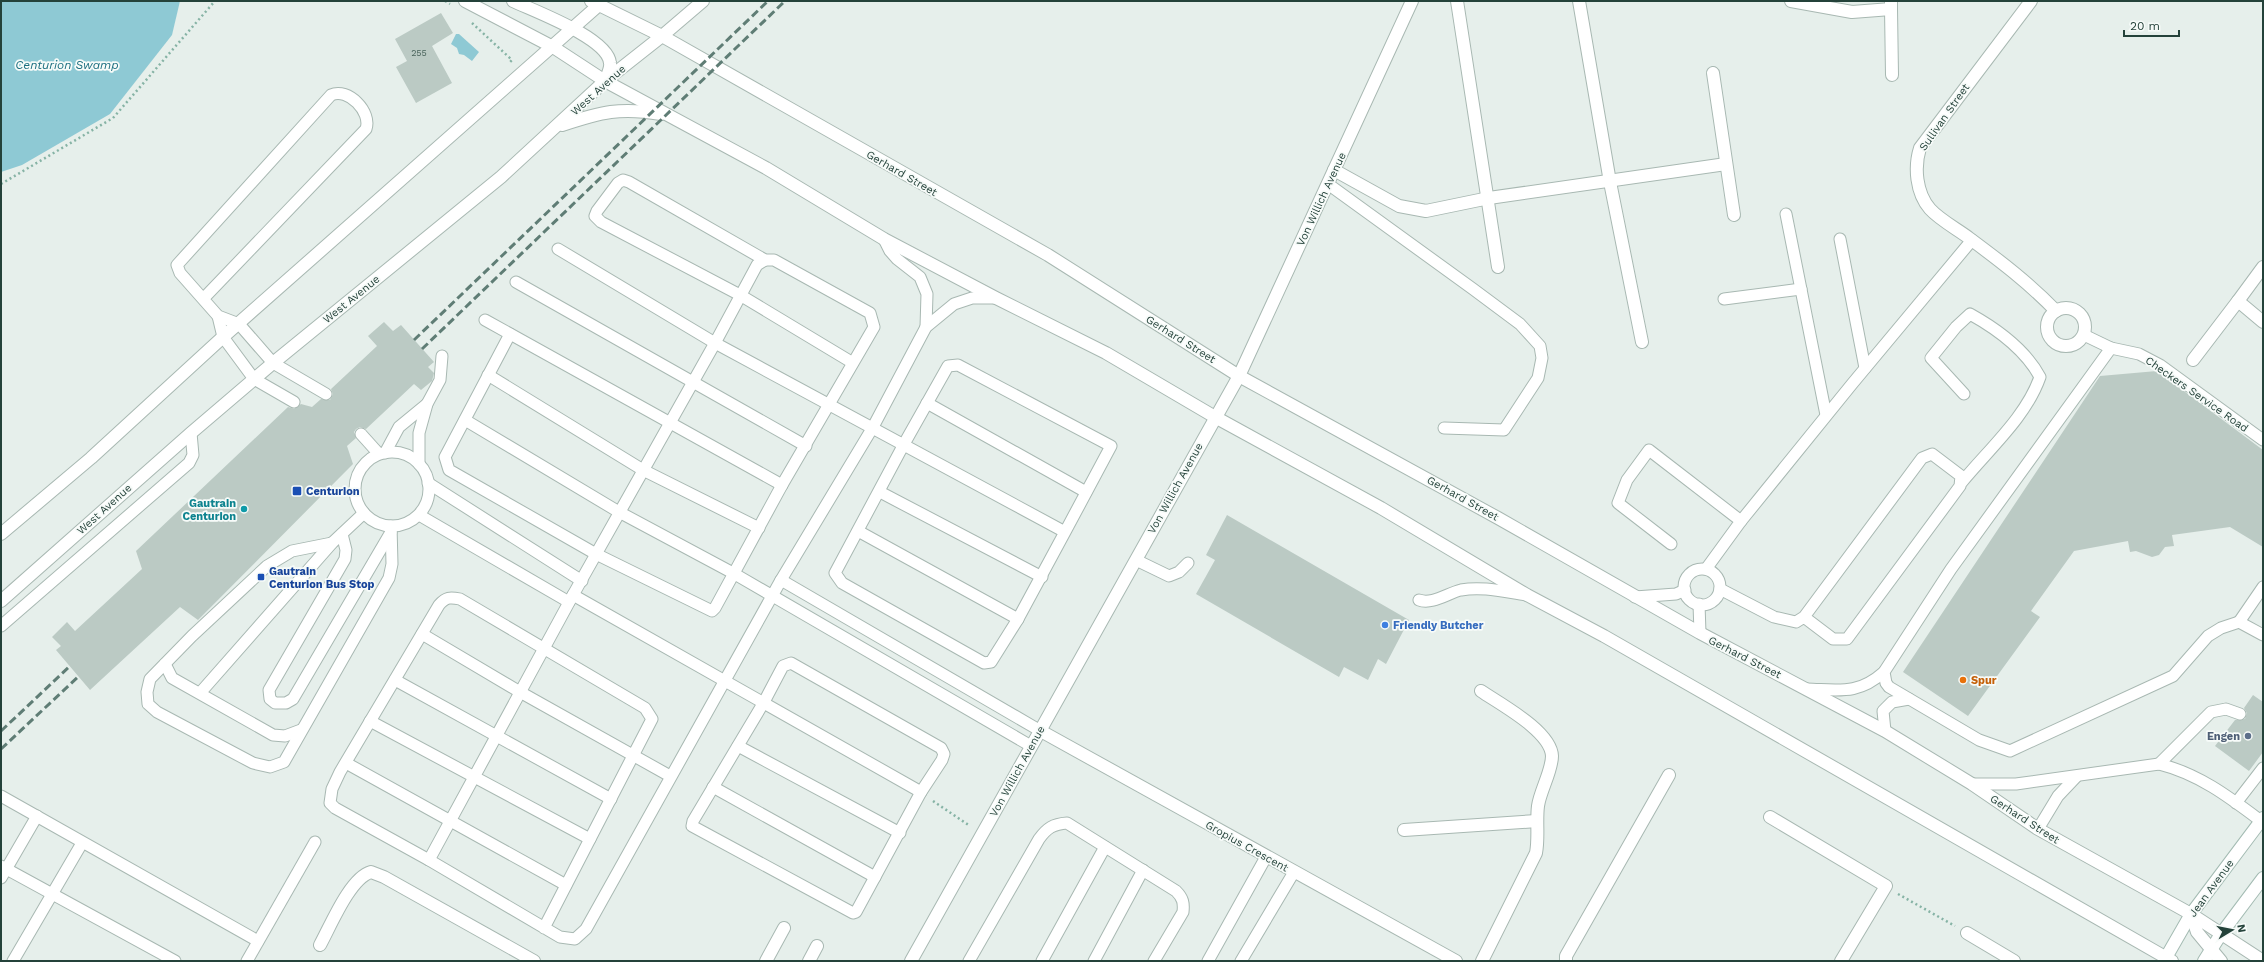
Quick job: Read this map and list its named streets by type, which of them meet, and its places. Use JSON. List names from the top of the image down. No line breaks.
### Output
{"streets":{"street":["West Avenue","Sullivan Street","Gerhard Street","Von Willich Avenue","Gropius Crescent","Jean Avenue"],"lane":["Checkers Service Road"]},"crossings":[["West Avenue","Gerhard Street"],["Sullivan Street","Checkers Service Road"],["Gerhard Street","Von Willich Avenue"],["Gerhard Street","Jean Avenue"],["Von Willich Avenue","Gropius Crescent"]],"water":["Centurion Swamp"],"places":{"transit":["Centurion","Gautrain Centurion Bus Stop"],"other":["Gautrain Centurion","Friendly Butcher","Spur","Engen"]},"house_numbers":["255"],"scale_bar":"20 m","north":"right"}
